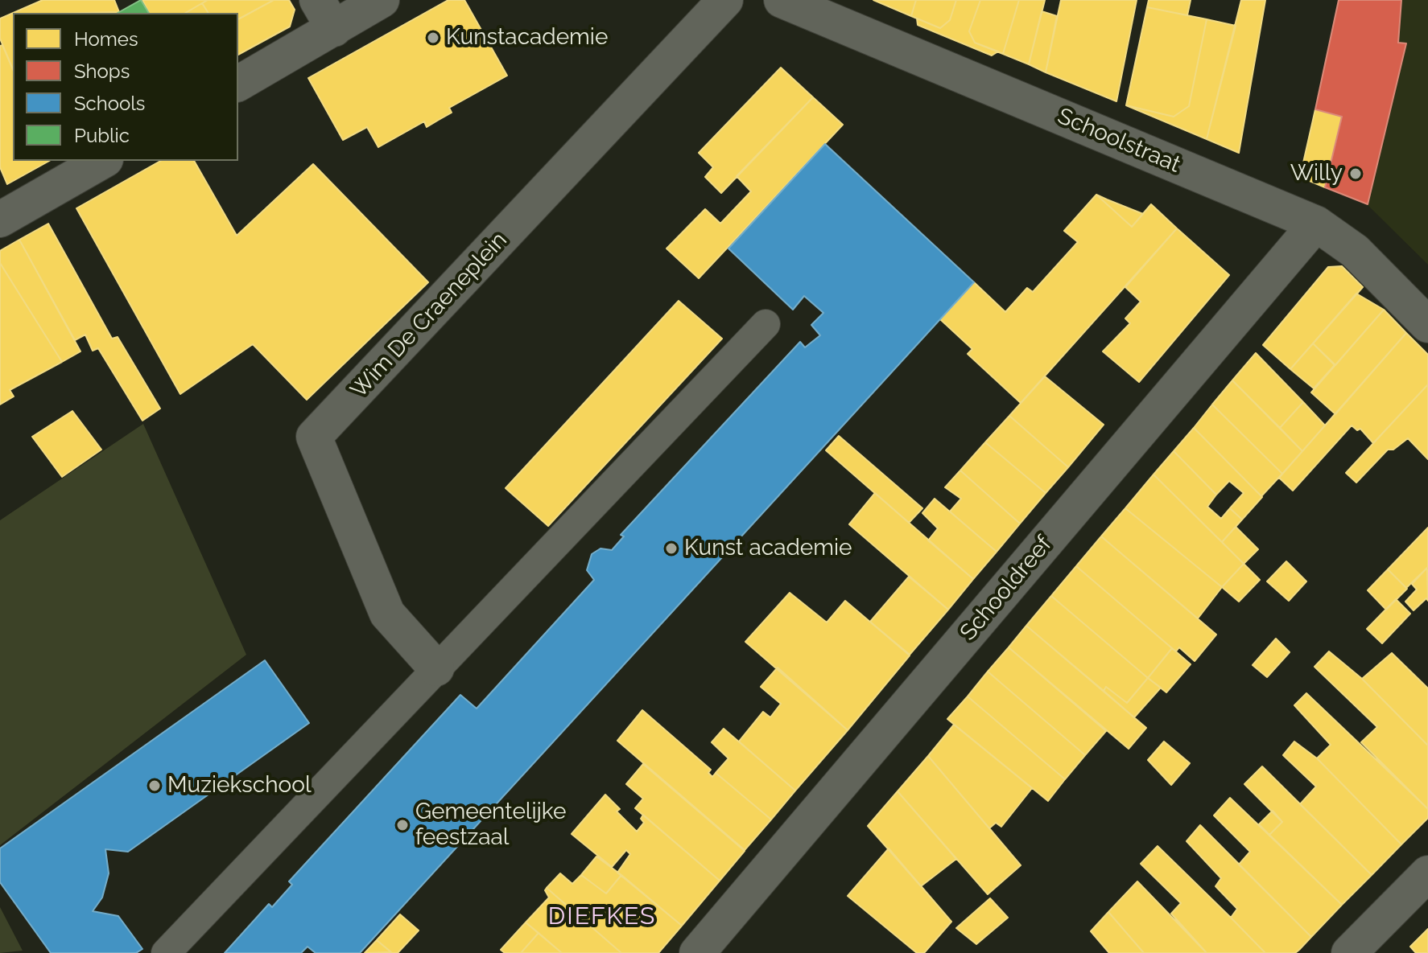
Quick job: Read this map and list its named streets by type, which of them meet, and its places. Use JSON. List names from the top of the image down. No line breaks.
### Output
{"streets":{"street":["Schoolstraat","Wim De Craeneplein","Schooldreef"]},"crossings":[["Schoolstraat","Schooldreef"]],"districts":["DIEFKES"],"places":["Kunstacademie","Willy","Kunst academie","Muziekschool","Gemeentelijke feestzaal"],"legend":["Homes","Shops","Schools","Public"]}
